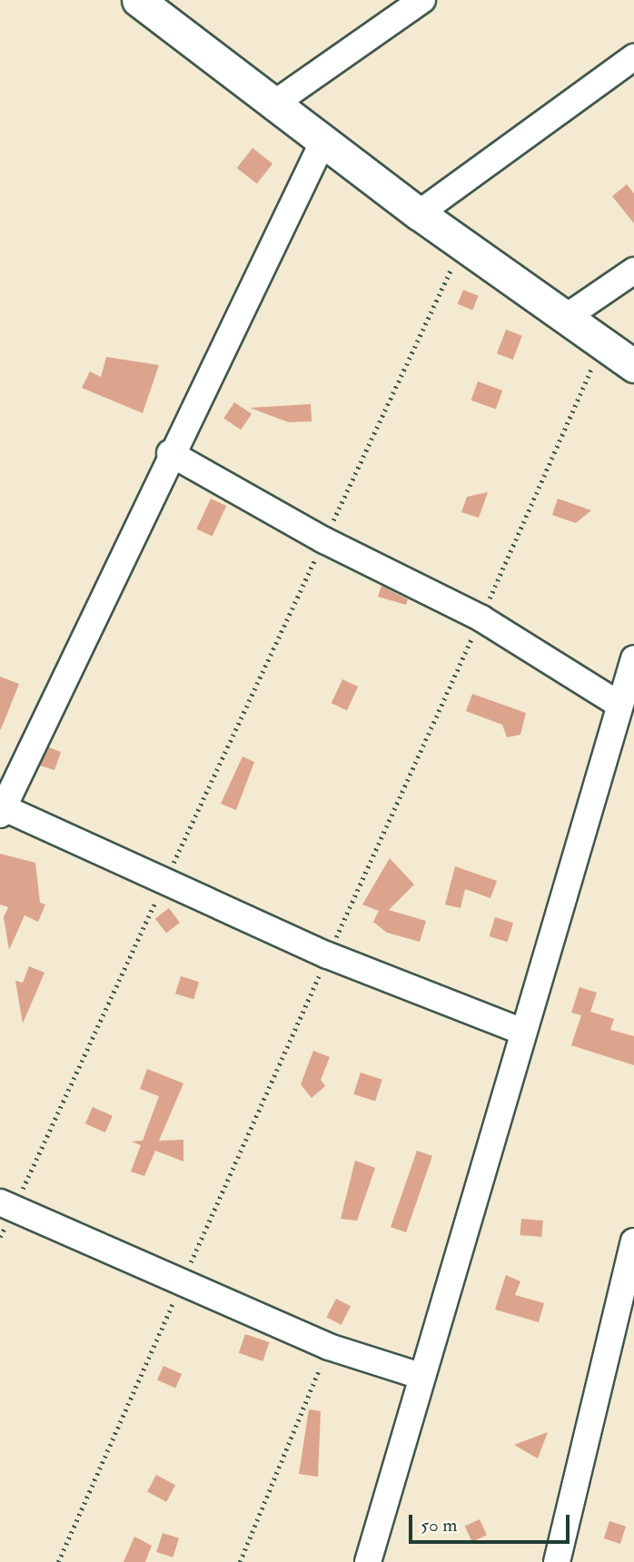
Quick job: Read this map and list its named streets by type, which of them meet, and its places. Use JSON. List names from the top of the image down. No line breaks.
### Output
{"scale_bar":"50 m"}
